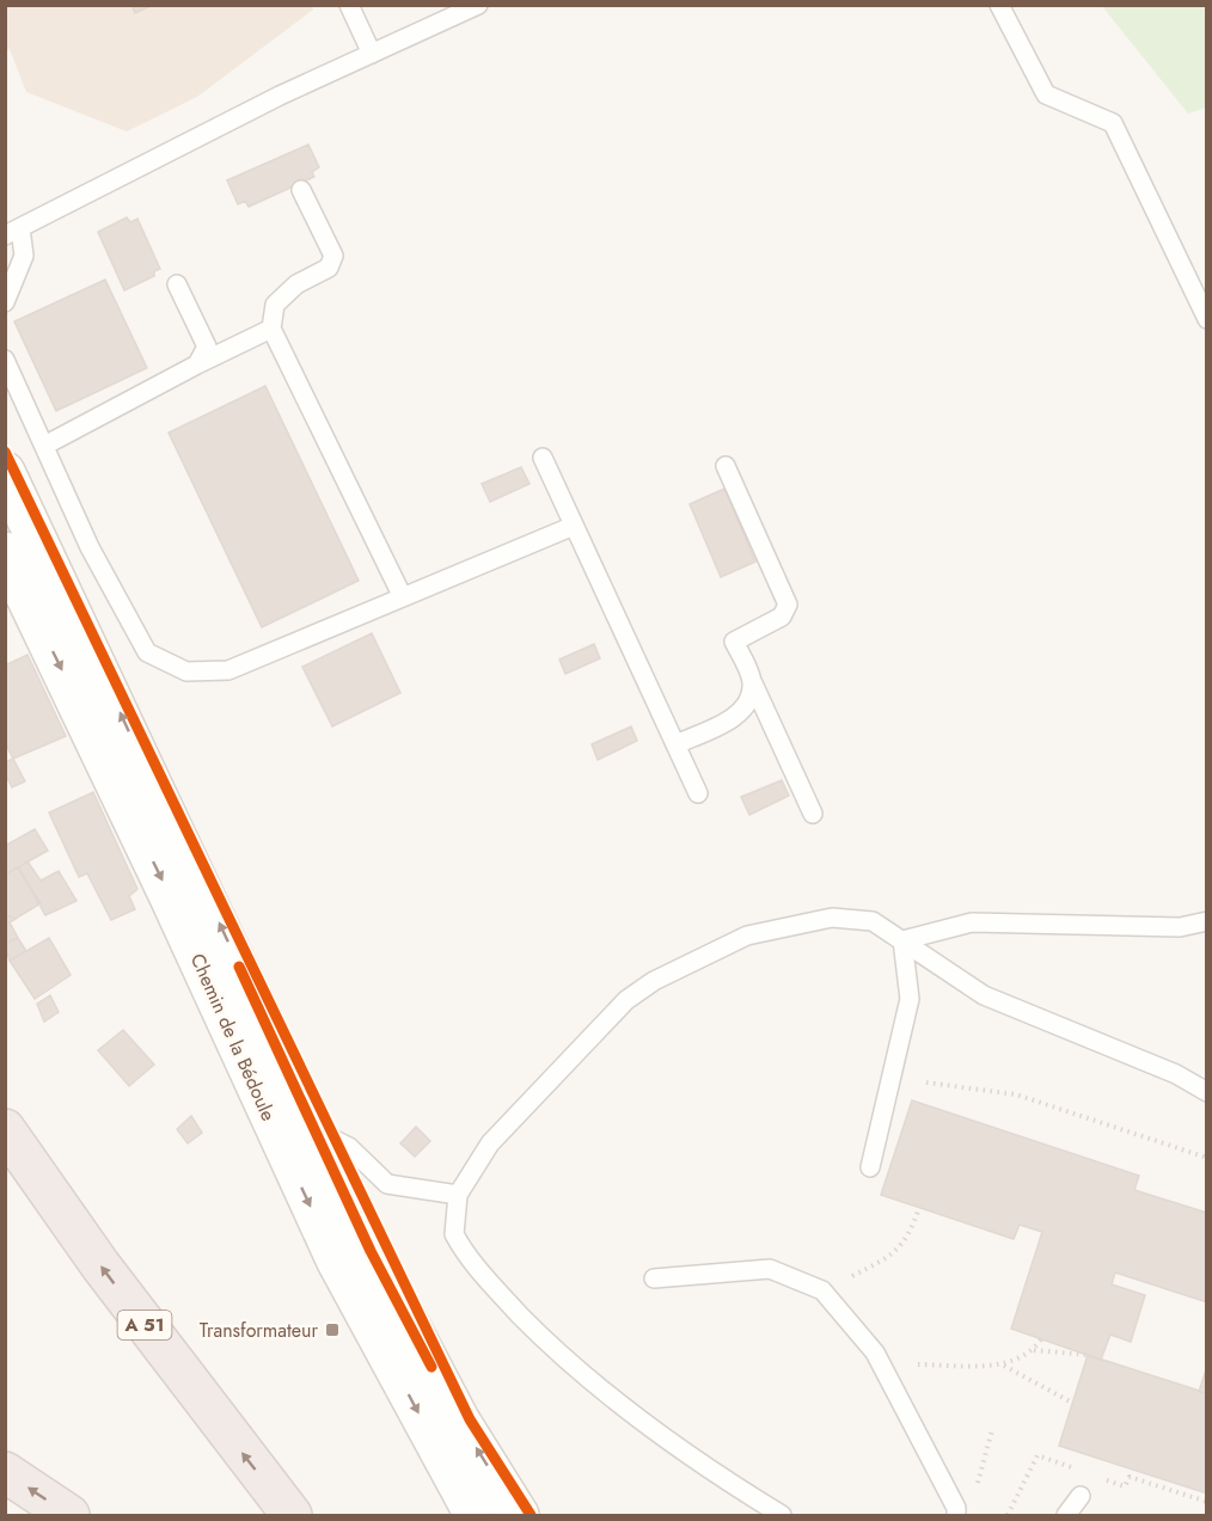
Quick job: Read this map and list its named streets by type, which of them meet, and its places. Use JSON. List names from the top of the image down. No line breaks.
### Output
{"streets":{"highway":["A 51"],"street":["Chemin de la Bédoule"]},"places":{"transit":["Transformateur"]}}
